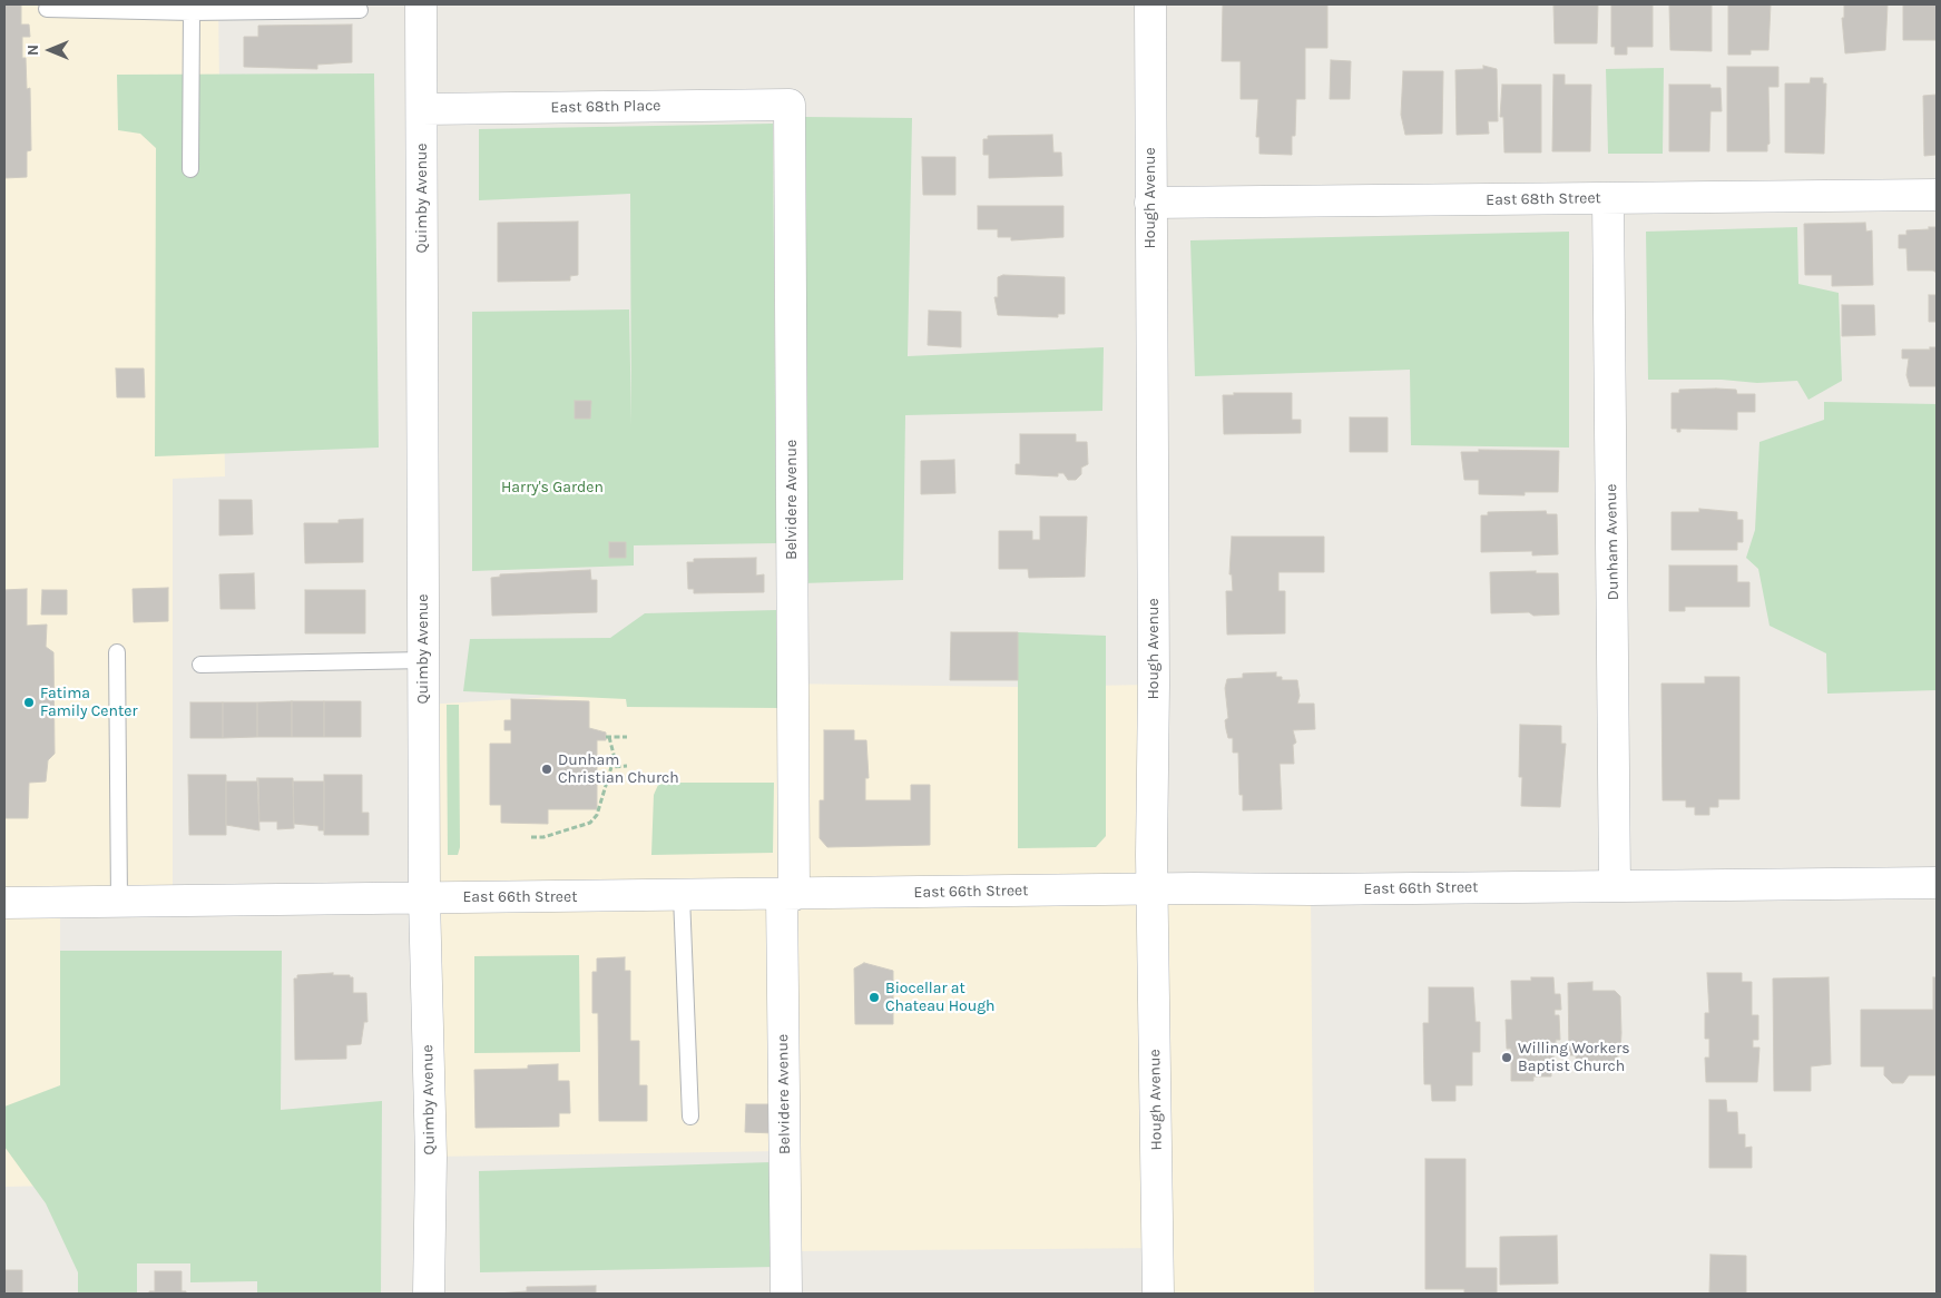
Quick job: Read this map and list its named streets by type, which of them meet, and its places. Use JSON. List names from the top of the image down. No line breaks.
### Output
{"streets":{"street":["East 68th Place","Quimby Avenue","Hough Avenue","East 68th Street","Belvidere Avenue","Dunham Avenue","East 66th Street"]},"crossings":[["East 68th Place","Quimby Avenue"],["East 68th Place","Belvidere Avenue"],["Quimby Avenue","East 66th Street"],["Hough Avenue","East 68th Street"],["Hough Avenue","East 66th Street"],["East 68th Street","Dunham Avenue"],["Belvidere Avenue","East 66th Street"],["Dunham Avenue","East 66th Street"]],"parks":["Harry's Garden"],"places":["Fatima Family Center","Dunham Christian Church","Biocellar at Chateau Hough","Willing Workers Baptist Church"],"north":"left"}
